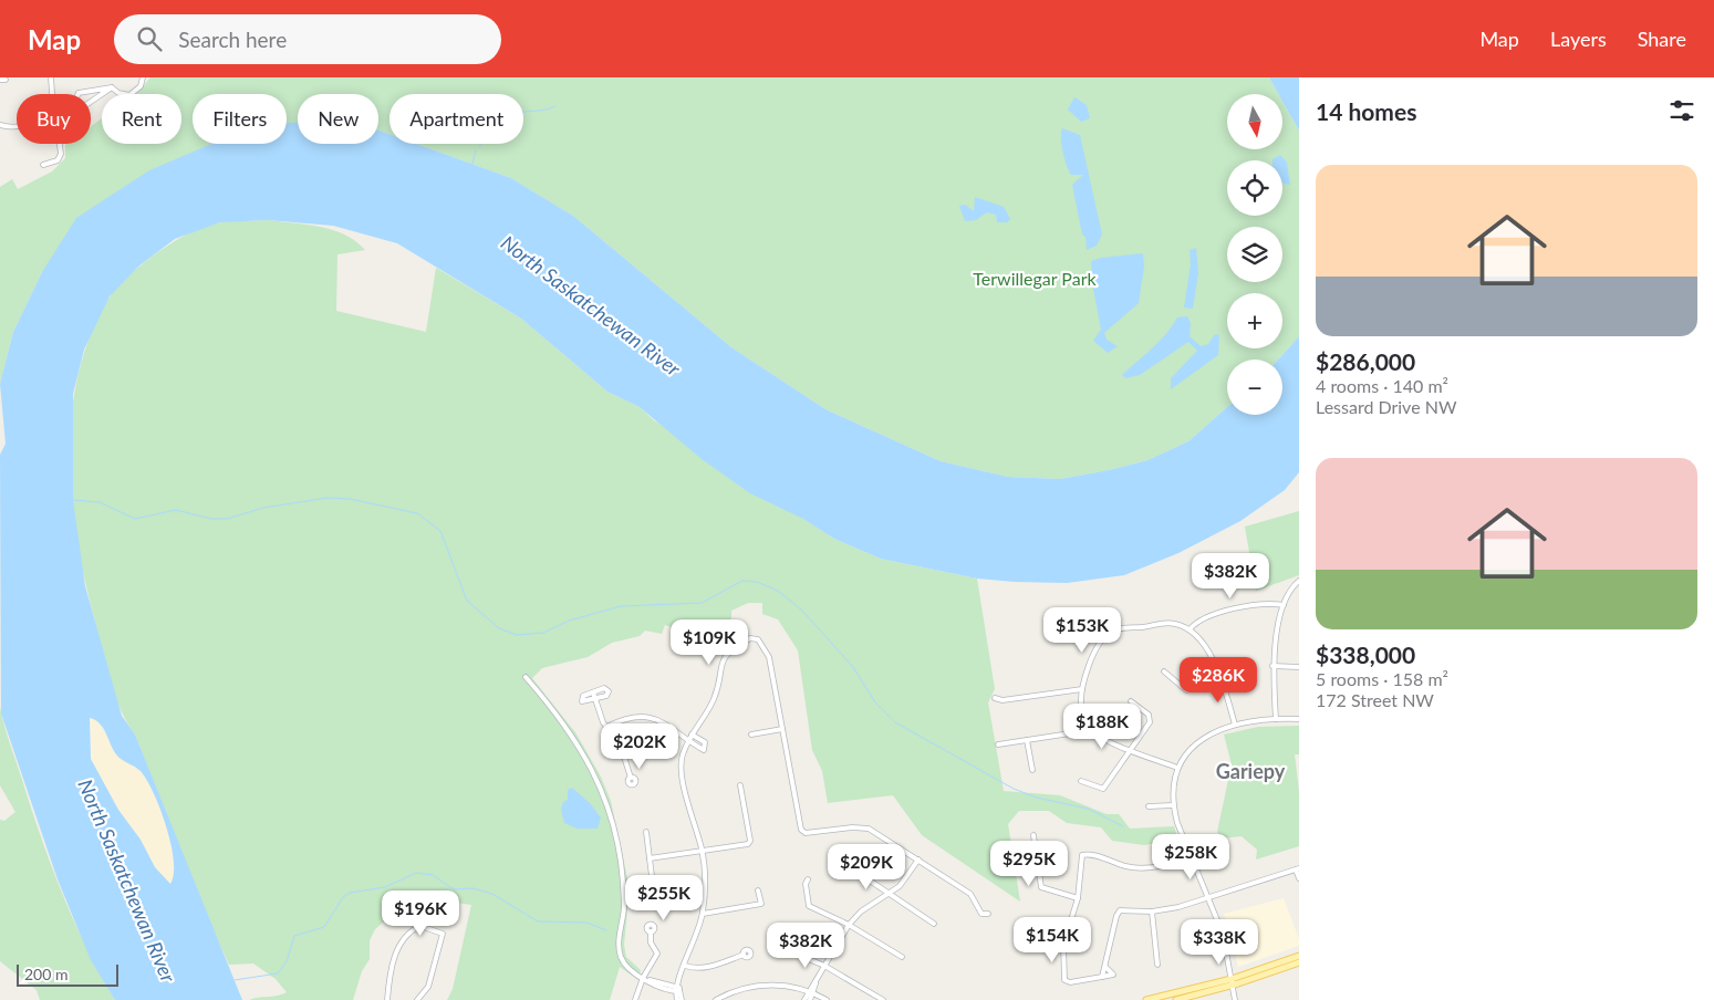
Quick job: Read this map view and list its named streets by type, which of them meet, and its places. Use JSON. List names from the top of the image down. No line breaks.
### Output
{"districts":["Gariepy"],"water":["North Saskatchewan River"],"parks":["Terwillegar Park"],"scale_bar":"200 m","north":"bottom","page":{"header":"Map","search":"Search here","nav":["Map","Layers","Share"],"heading":"14 homes","map_buttons":["+","−"],"chip":["Buy","Rent","Filters","New","Apartment"],"list":[{"name":"$286,000","note":"4 rooms · 140 m² · Lessard Drive NW"},{"name":"$338,000","note":"5 rooms · 158 m² · 172 Street NW"}],"price":["$382K","$153K","$109K","$286K","$188K","$202K","$258K","$295K","$209K","$255K","$196K","$154K","$338K","$382K"],"scale":"200 m"}}
